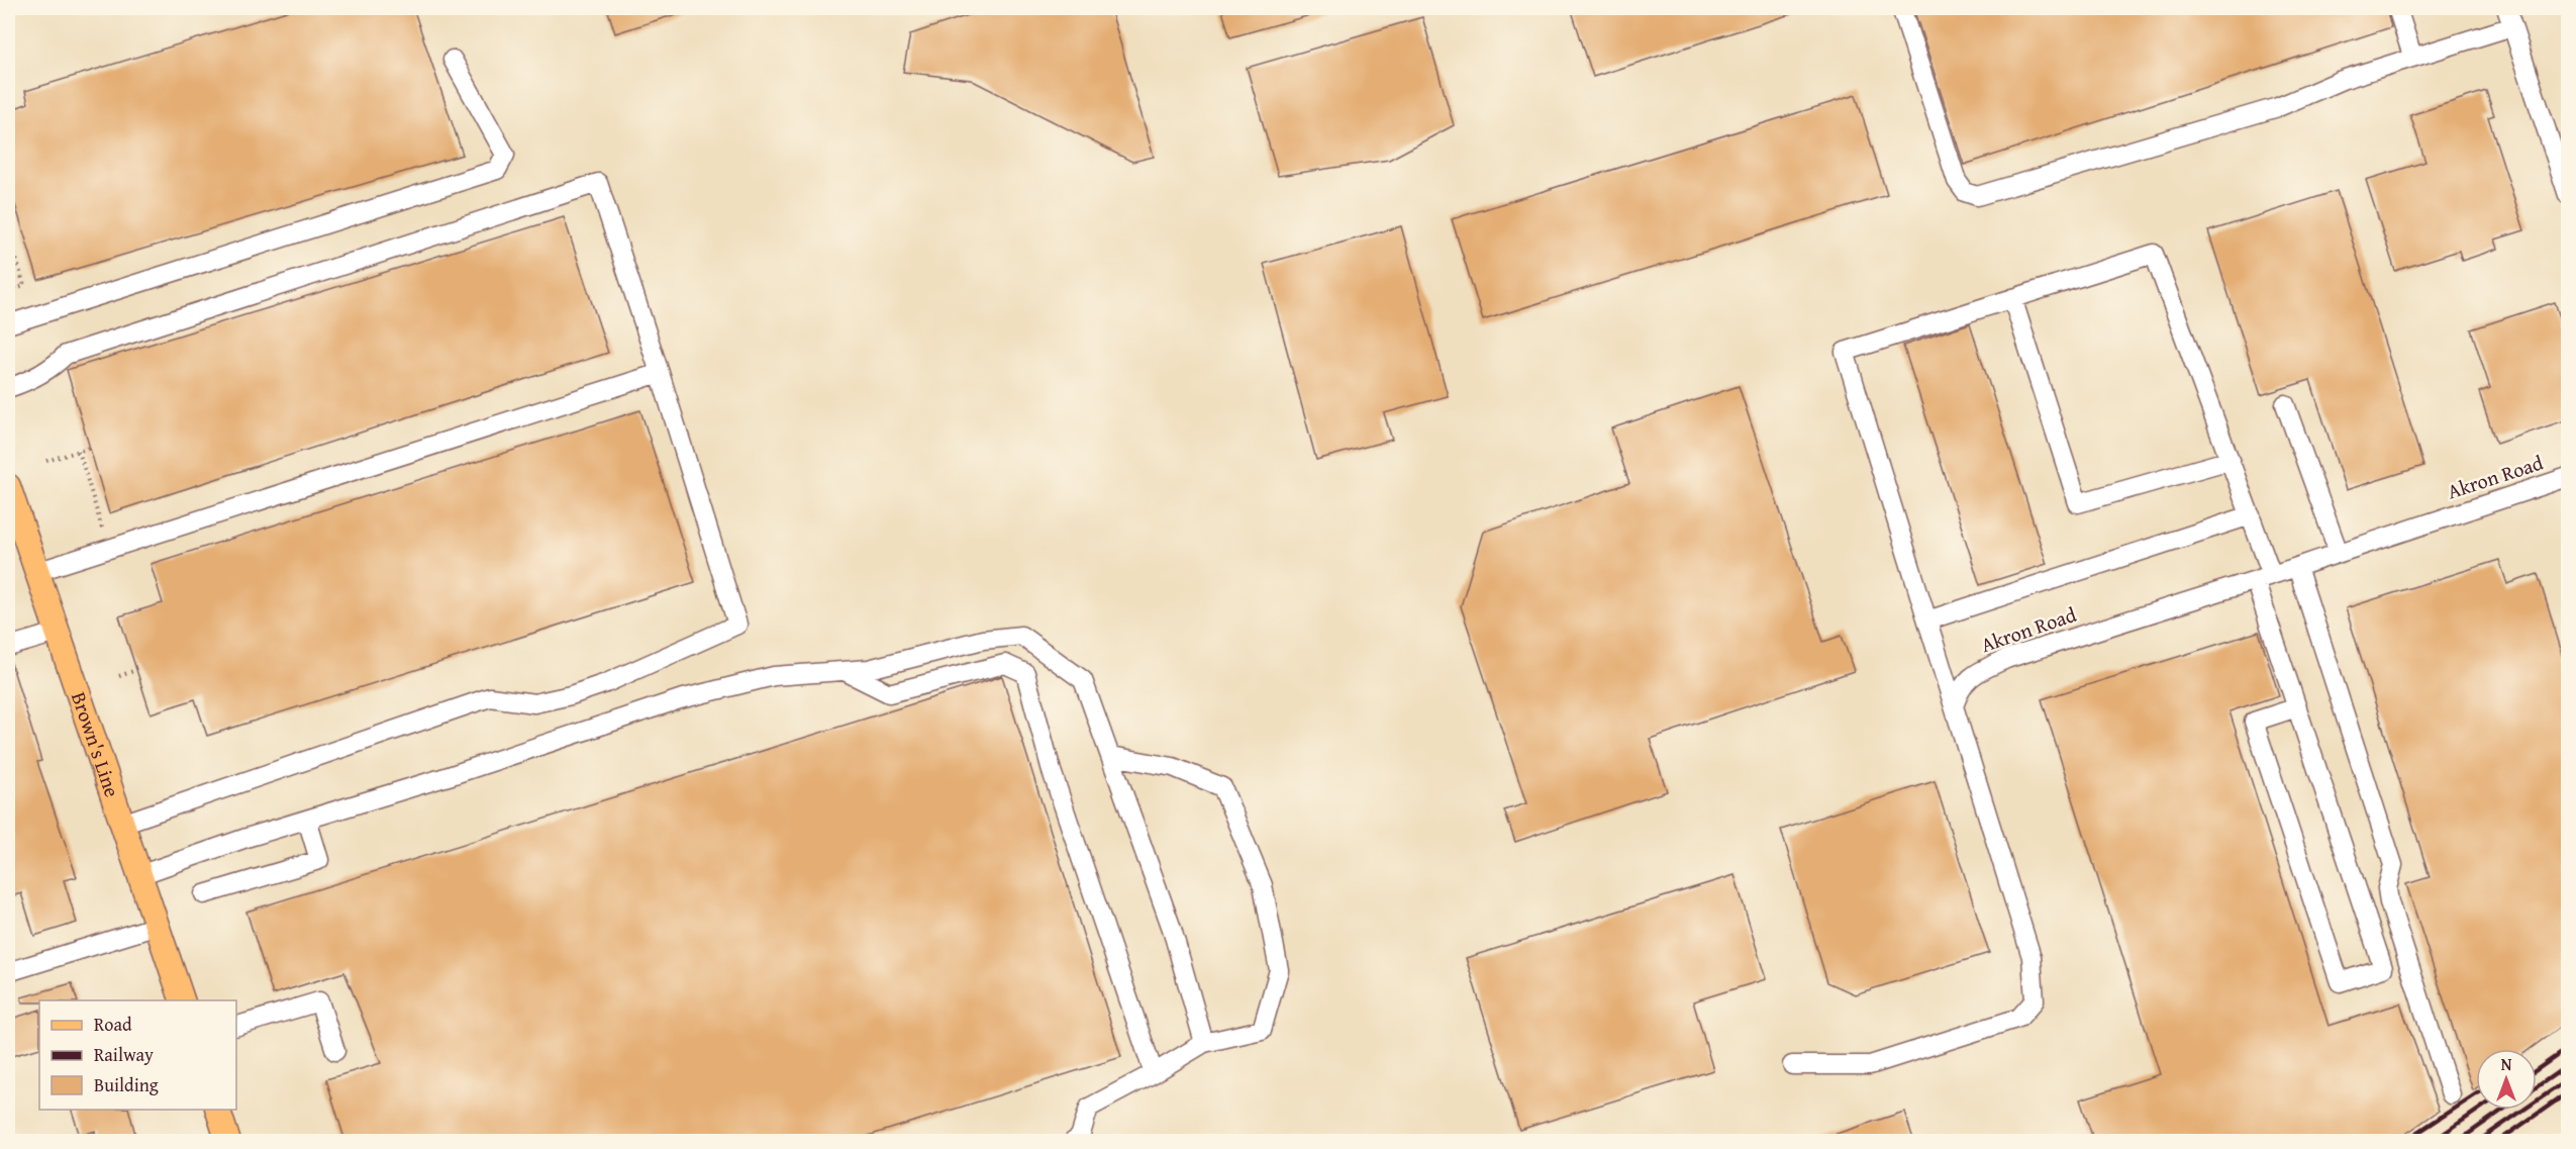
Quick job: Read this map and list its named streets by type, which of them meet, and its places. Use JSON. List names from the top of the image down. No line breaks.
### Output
{"streets":{"main road":["Brown's Line"],"street":["Akron Road"]},"legend":["Road","Railway","Building"],"north":"top"}
